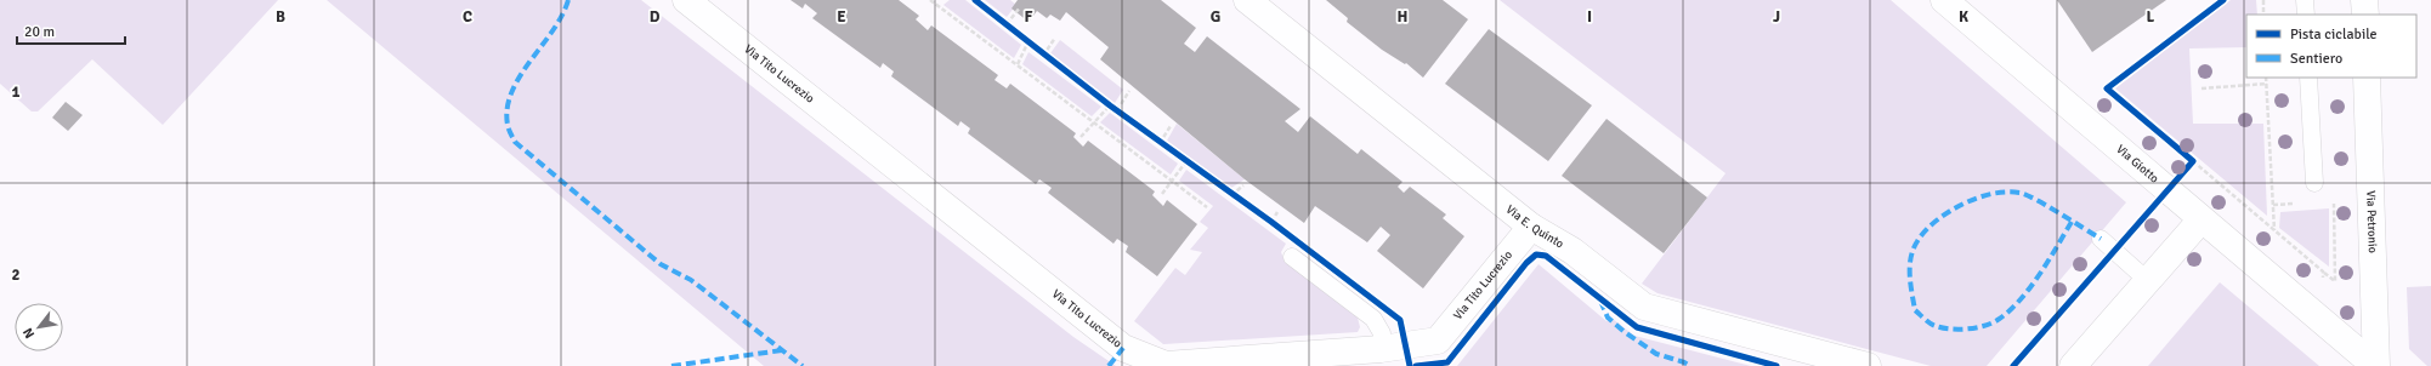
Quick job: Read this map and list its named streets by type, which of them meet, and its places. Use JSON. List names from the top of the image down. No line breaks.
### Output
{"streets":{"street":["Via Tito Lucrezio","Via Giotto","Via Petronio","Via E. Quinto"]},"crossings":[["Via Tito Lucrezio","Via E. Quinto"],["Via Giotto","Via Petronio"]],"legend":["Pista ciclabile","Sentiero"],"scale_bar":"20 m","north":"bottom left","grid":{"columns":["B","C","D","E","F","G","H","I","J","K","L"],"rows":["1","2"]}}
